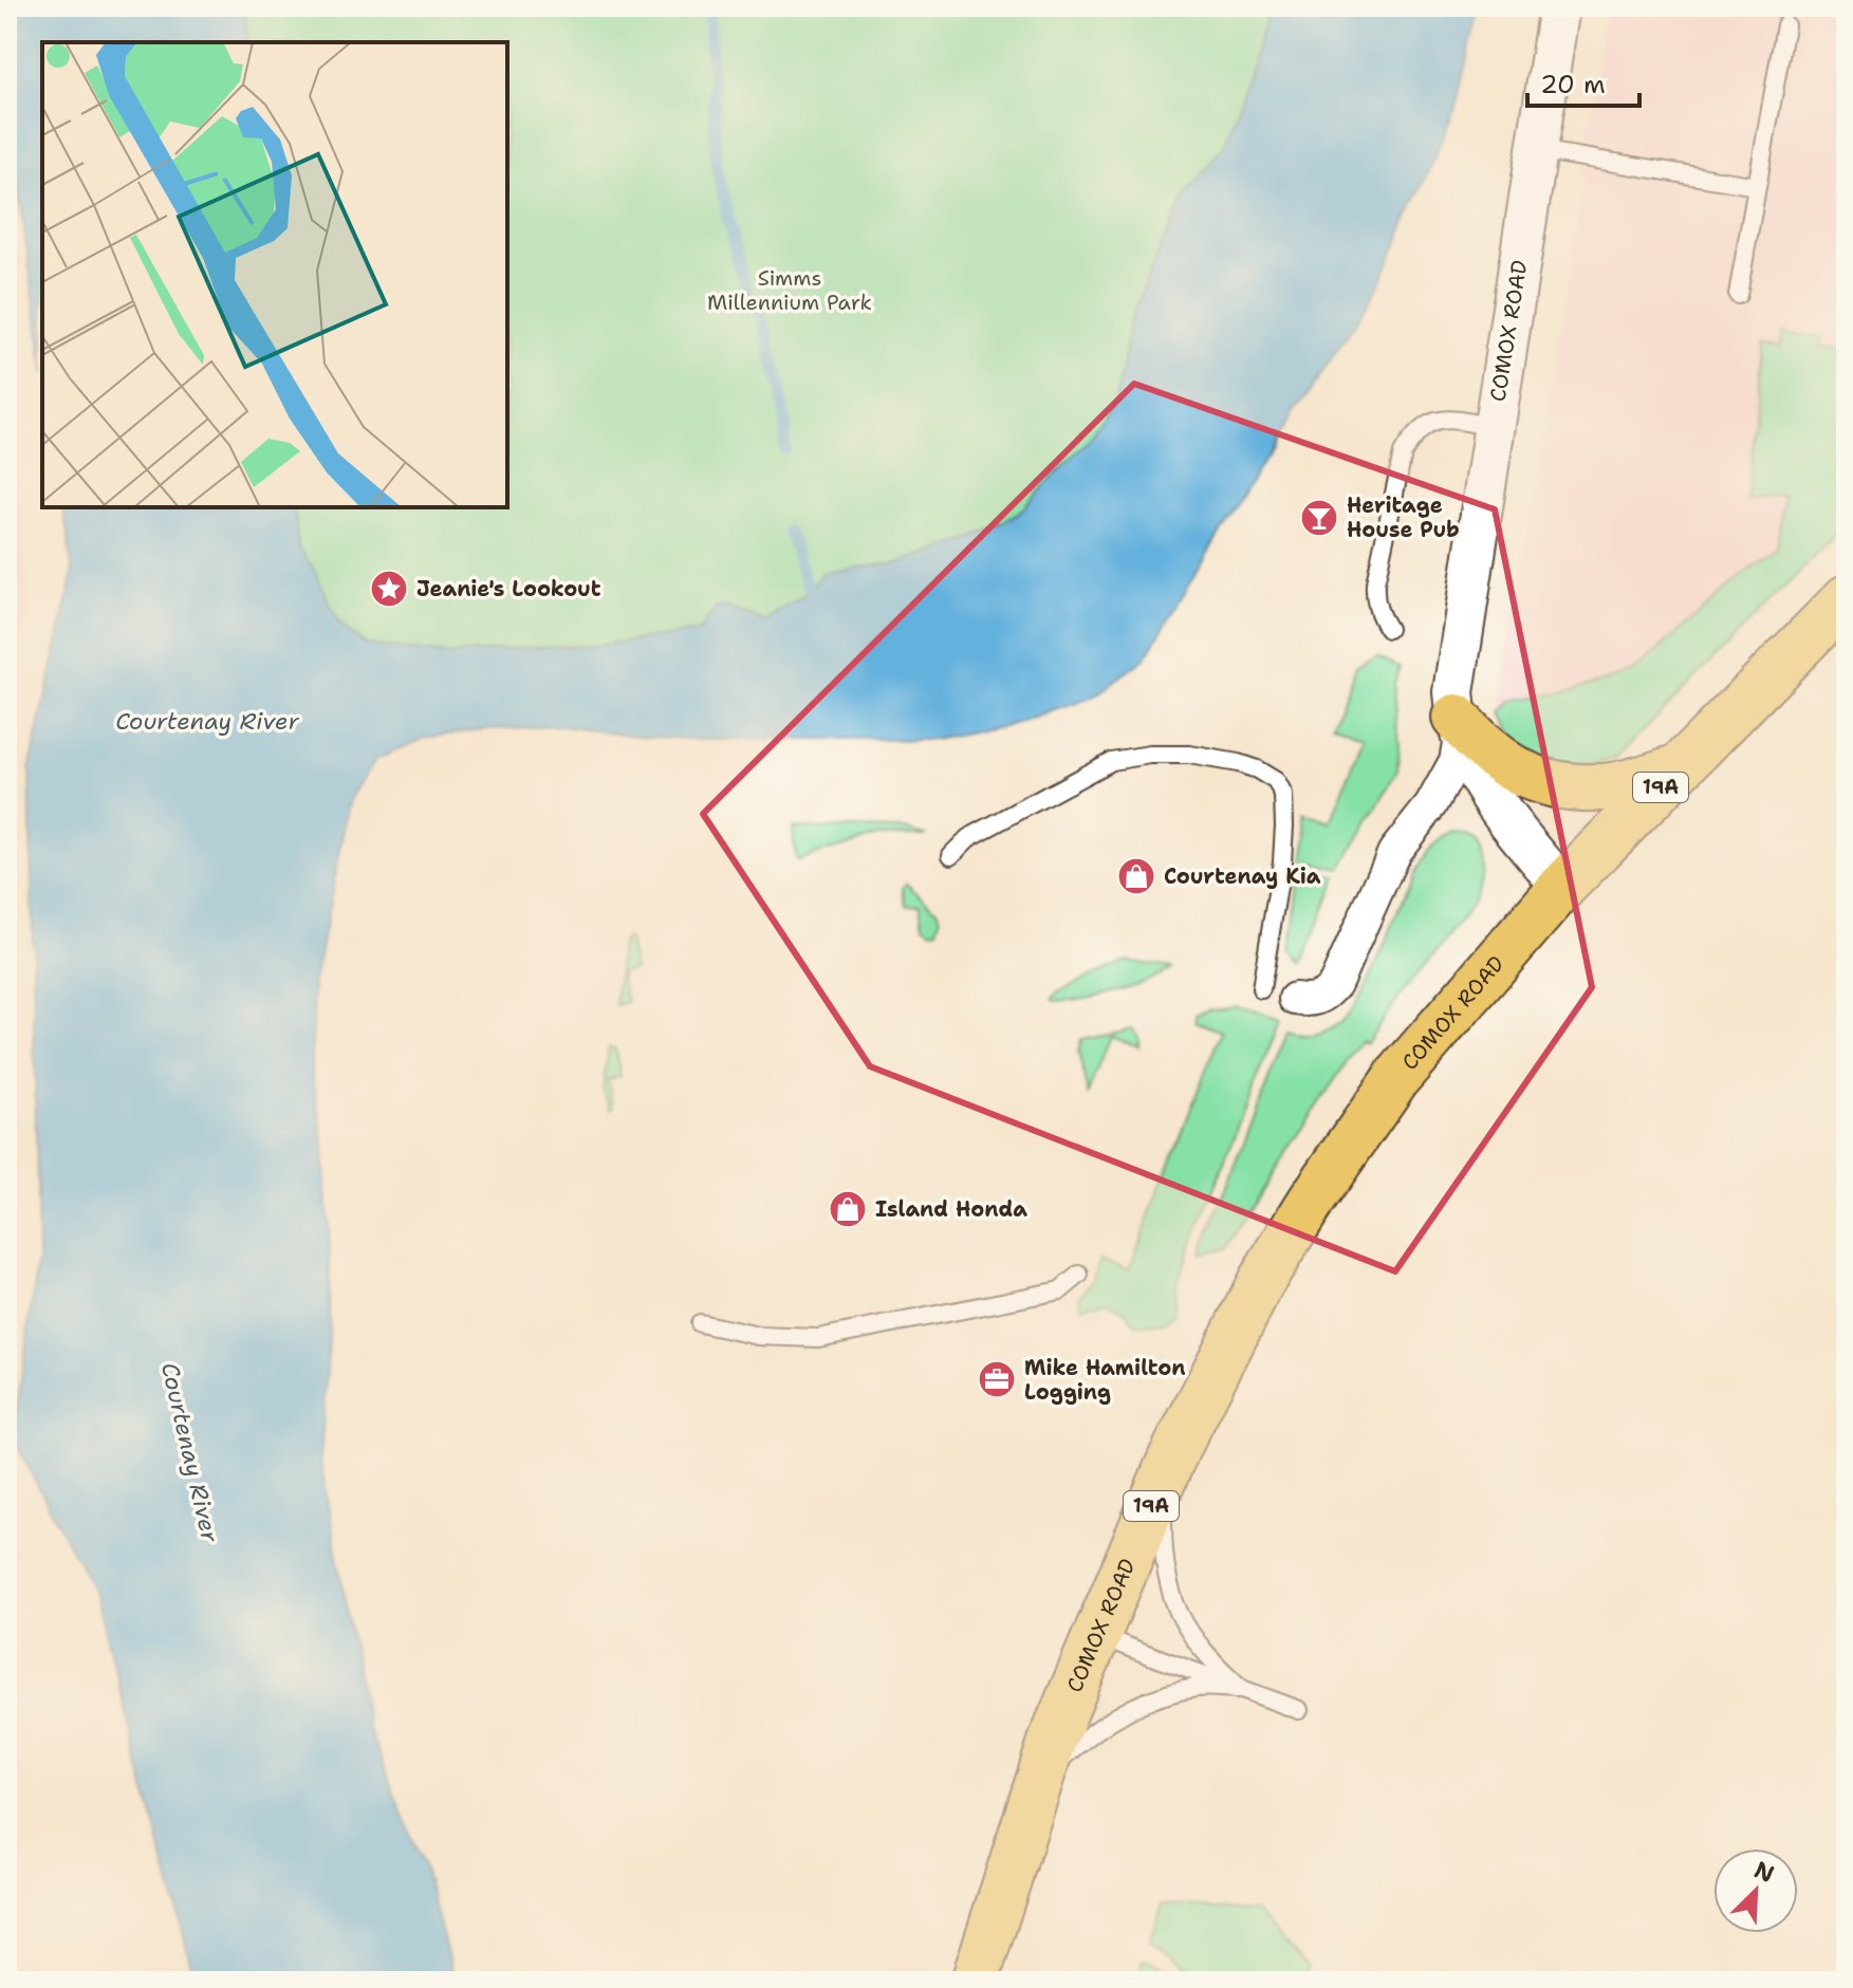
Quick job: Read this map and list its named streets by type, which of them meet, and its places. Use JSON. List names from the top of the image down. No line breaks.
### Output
{"streets":{"main road":["COMOX ROAD","19A"]},"crossings":[["COMOX ROAD","19A"]],"water":["Courtenay River"],"parks":["Simms Millennium Park"],"places":{"bar":["Heritage House Pub"],"place":["Jeanie's Lookout"],"shop":["Courtenay Kia","Island Honda"],"office":["Mike Hamilton Logging"]},"scale_bar":"20 m","north":"top right"}
